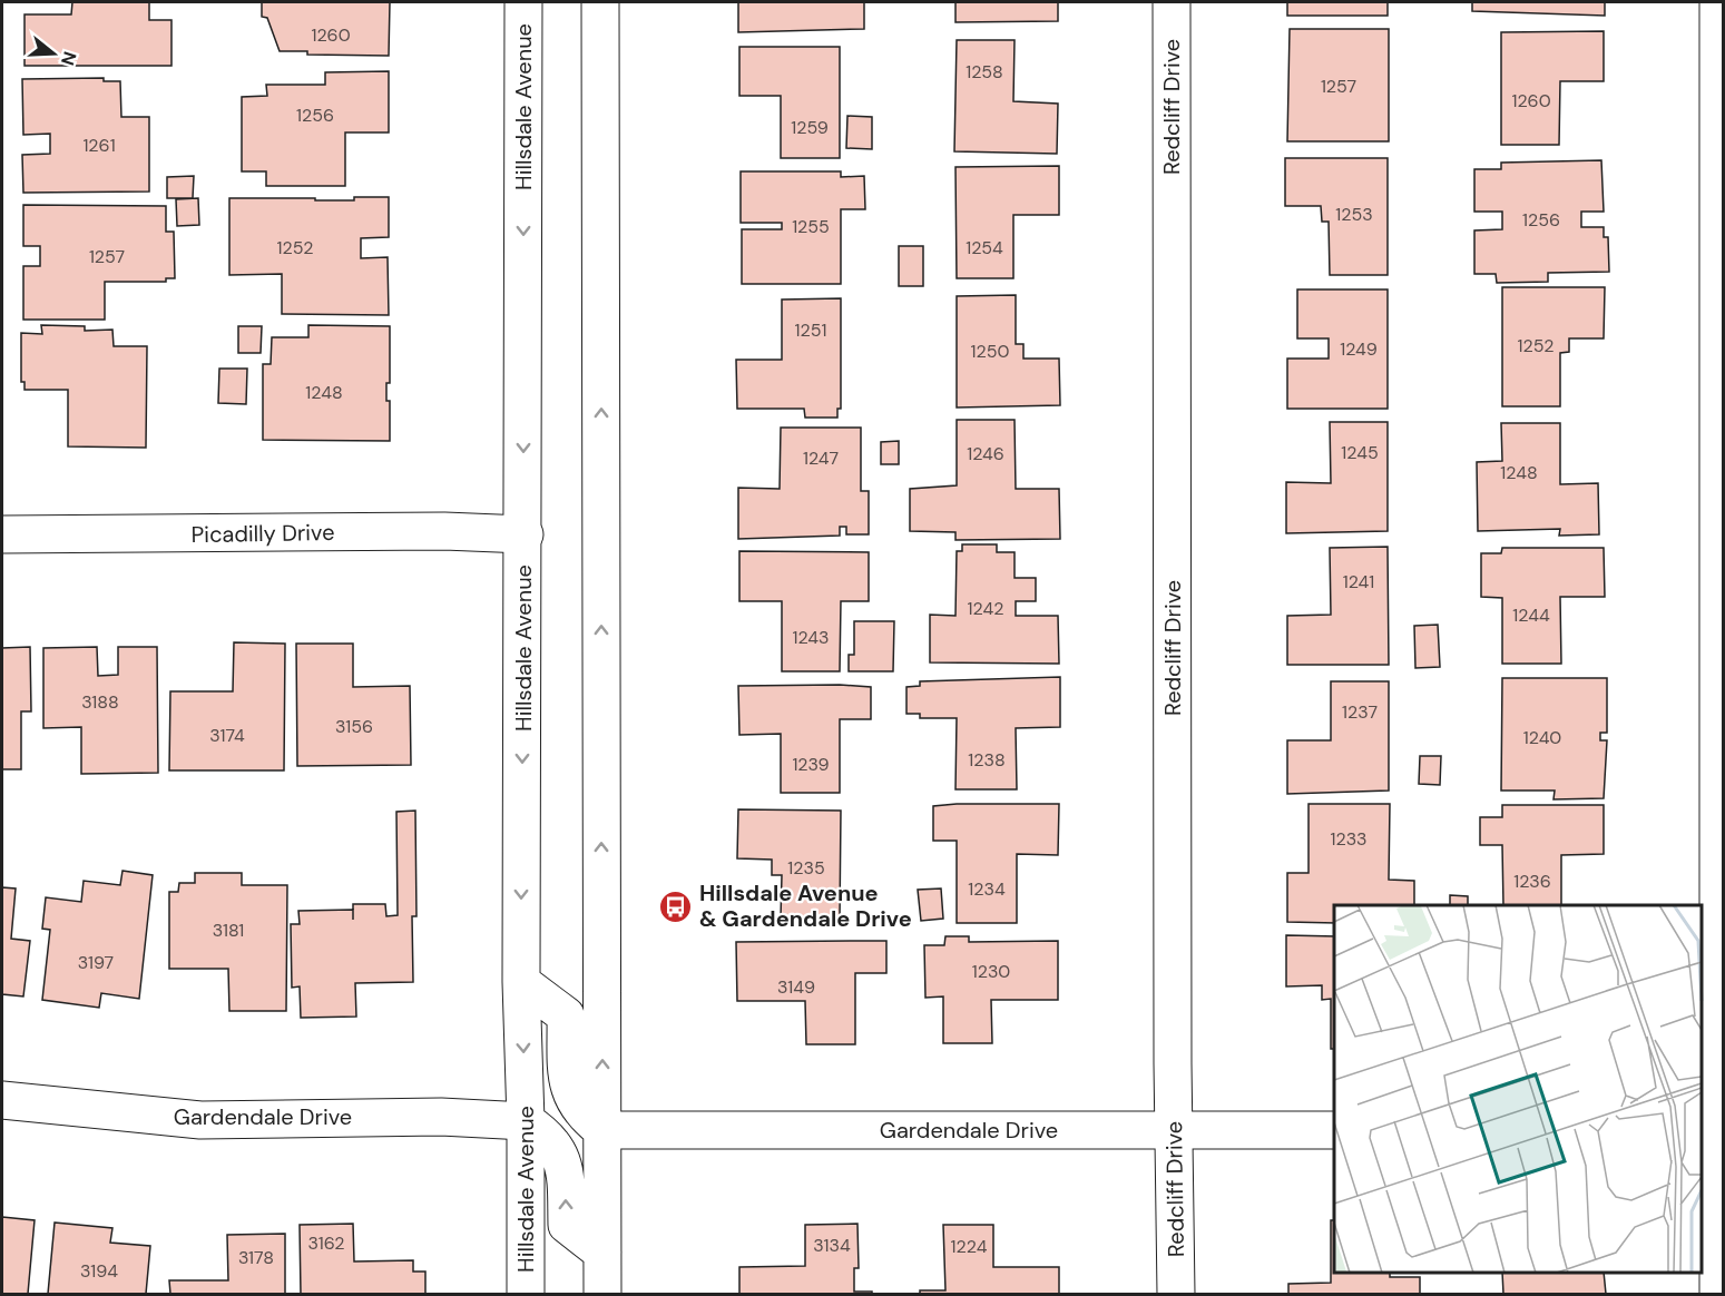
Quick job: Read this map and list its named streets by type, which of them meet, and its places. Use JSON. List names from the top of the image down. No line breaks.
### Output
{"streets":{"main road":["Hillsdale Avenue","Redcliff Drive","Picadilly Drive","Gardendale Drive"]},"crossings":[["Hillsdale Avenue","Picadilly Drive"],["Hillsdale Avenue","Gardendale Drive"],["Redcliff Drive","Gardendale Drive"]],"places":{"bus stop":["Hillsdale Avenue & Gardendale Drive"]},"house_numbers":["1260","1258","1257","1260","1256","1259","1261","1253","1256","1255","1252","1254","1257","1251","1252","1249","1250","1248","1245","1246","1247","1248","1241","1242","1244","1243","3188","1237","3156","3174","1240","1238","1239","1233","1235","1236","1234","3181","3197","1230","3149","3162","3134","1224","3178","3194"],"north":"right"}
